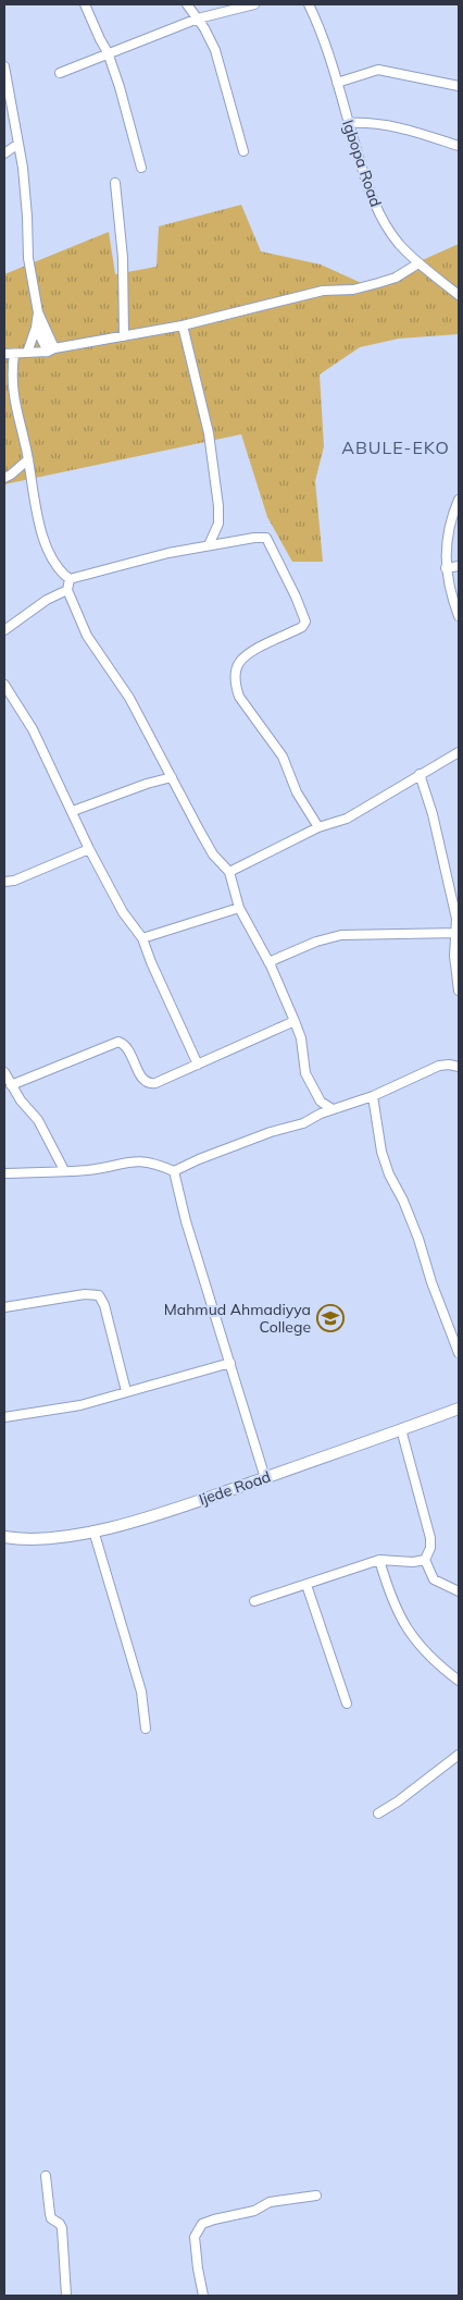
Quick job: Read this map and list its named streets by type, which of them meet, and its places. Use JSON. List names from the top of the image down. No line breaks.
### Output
{"streets":{"main road":["Ijede Road"],"street":["Igbopa Road"]},"districts":["ABULE-EKO"],"places":{"school or university":["Mahmud Ahmadiyya College"]}}
